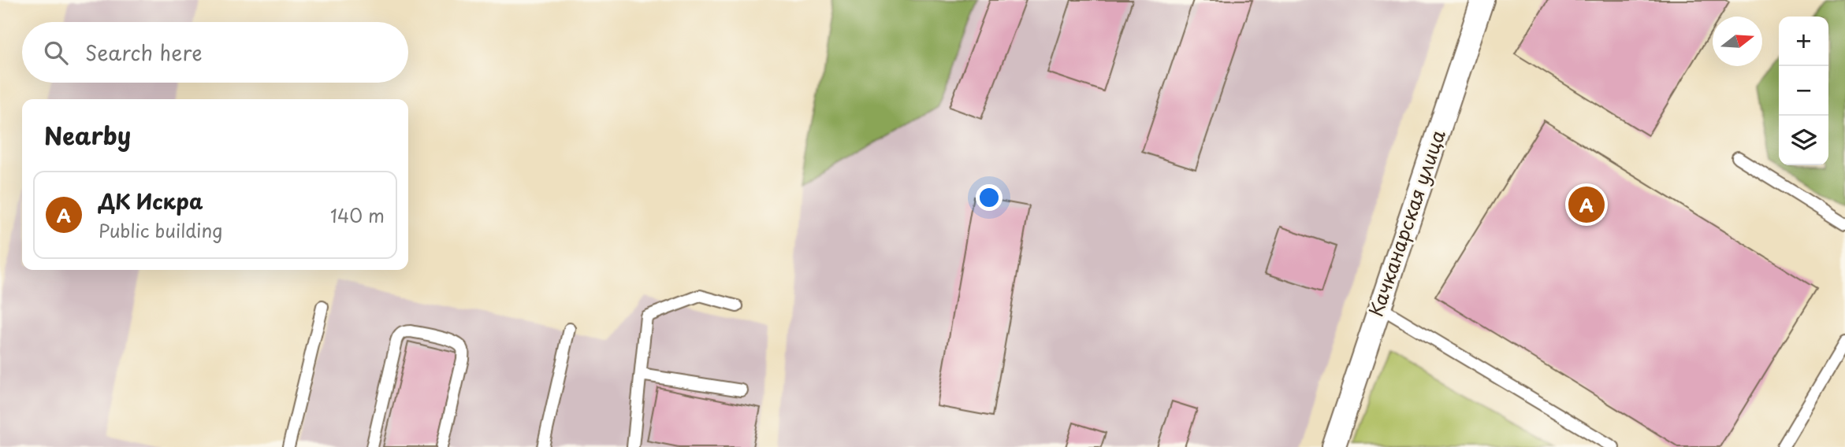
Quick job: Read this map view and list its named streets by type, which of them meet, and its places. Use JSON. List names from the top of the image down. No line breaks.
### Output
{"streets":{"street":["Качканарская улица"]},"north":"right","page":{"map_buttons":["+","−"],"search":"Search here","heading":"Nearby","list":[{"mark":"A","name":"ДК Искра","note":"Public building","value":"140 m"}],"pins":"A"}}
